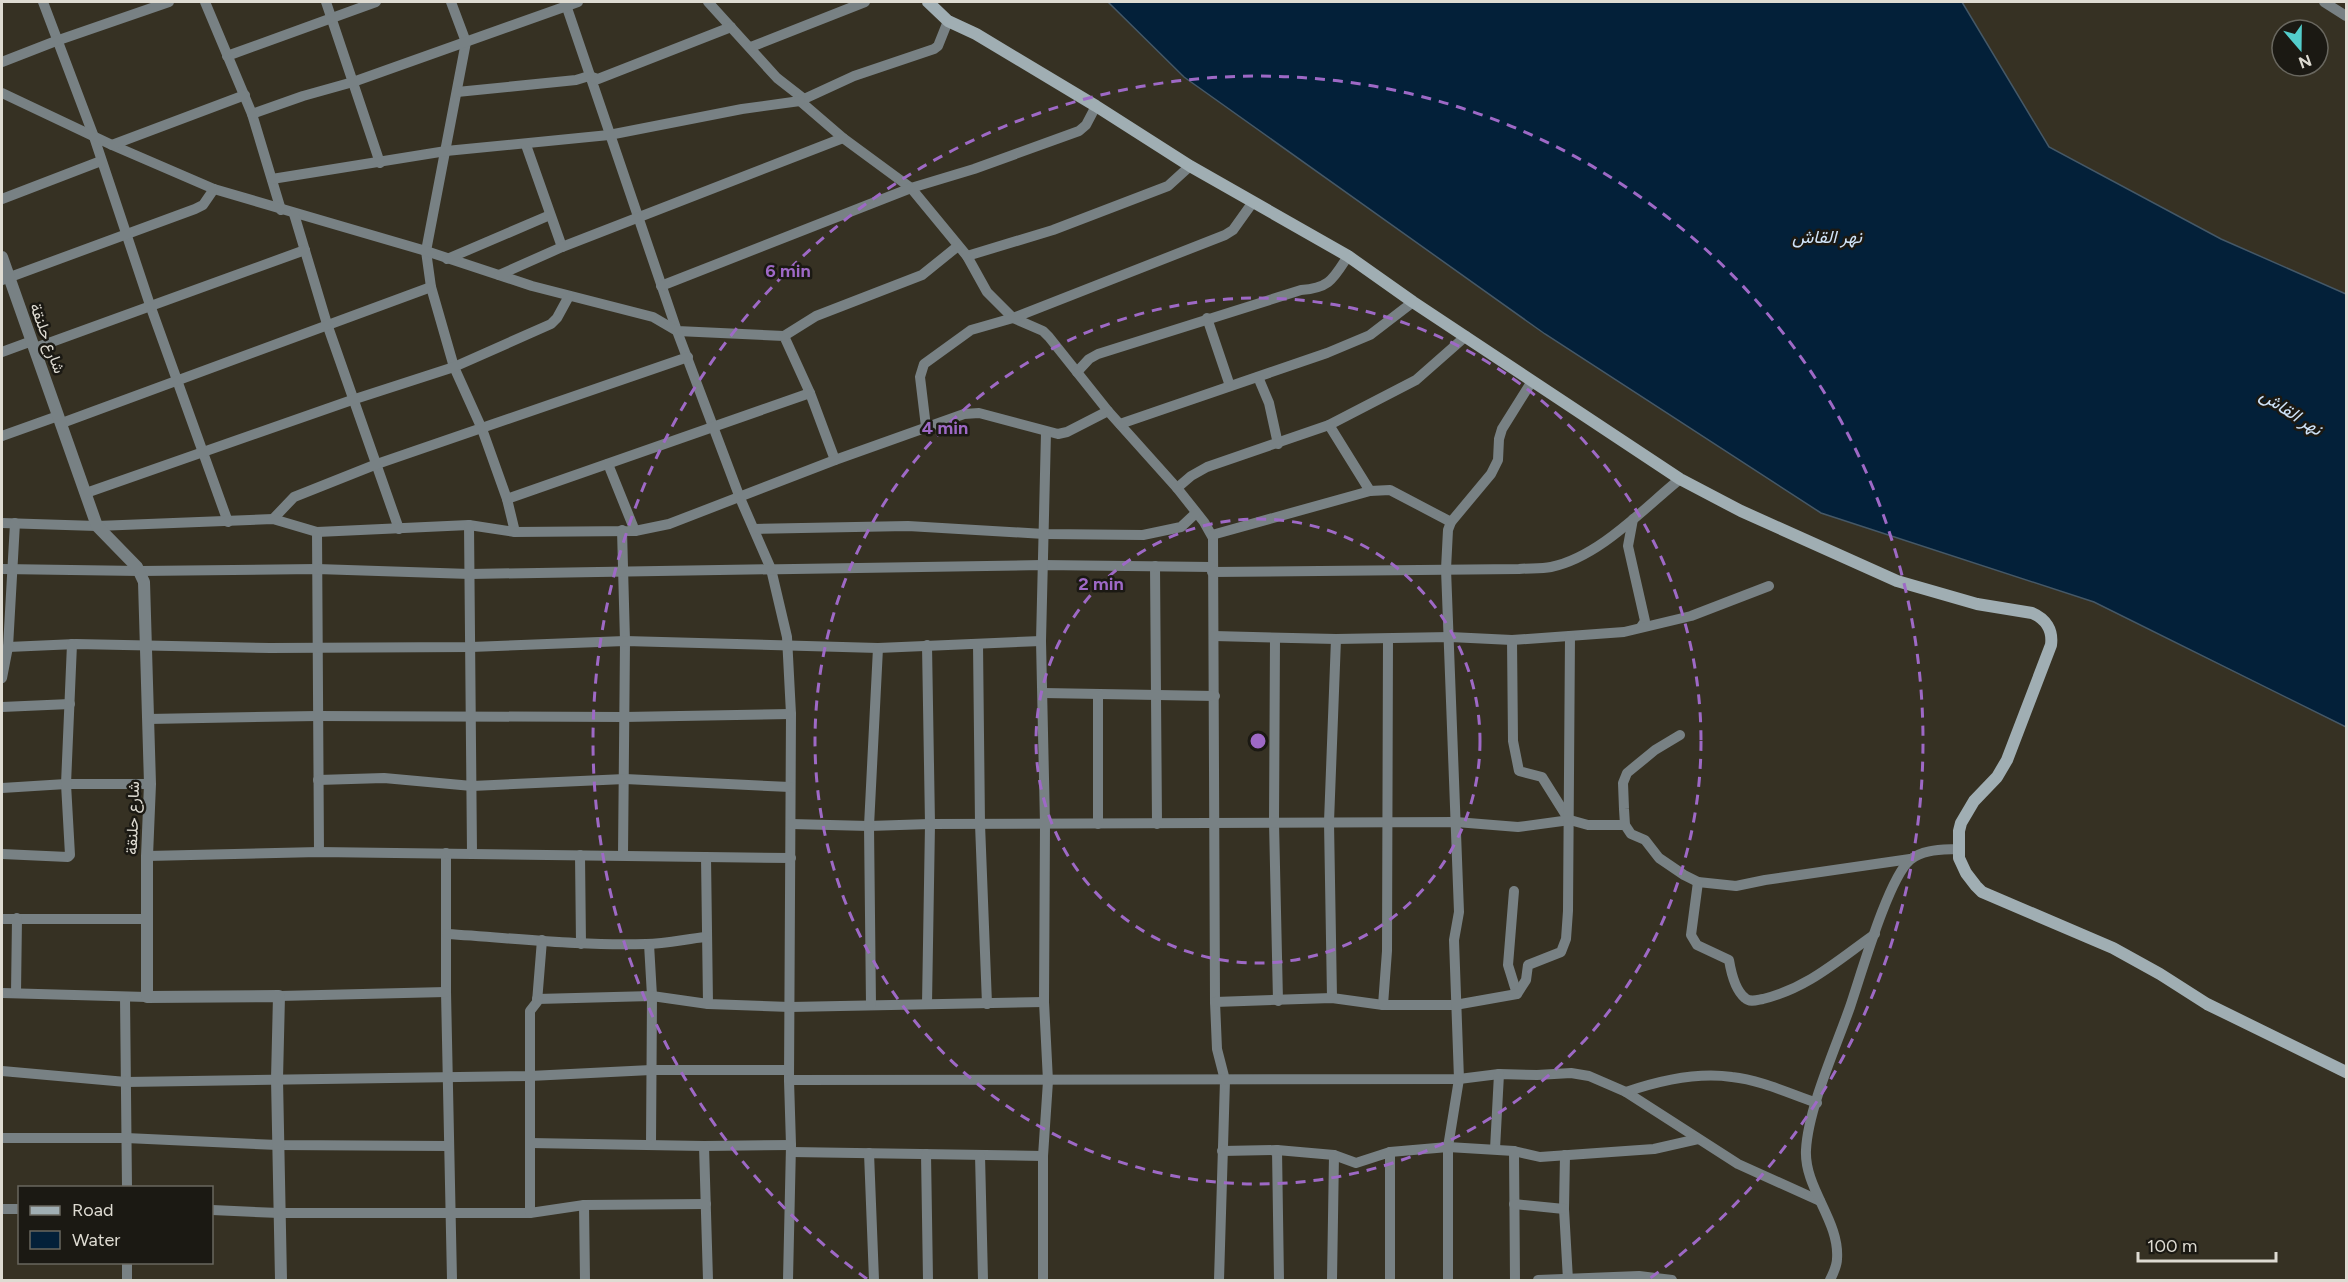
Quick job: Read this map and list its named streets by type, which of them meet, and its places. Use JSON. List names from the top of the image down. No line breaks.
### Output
{"streets":{"street":["شارع حلنقة"]},"water":["نهر القاش"],"legend":["Road","Water"],"scale_bar":"100 m","north":"bottom","rings":["6 min","4 min","2 min"]}
